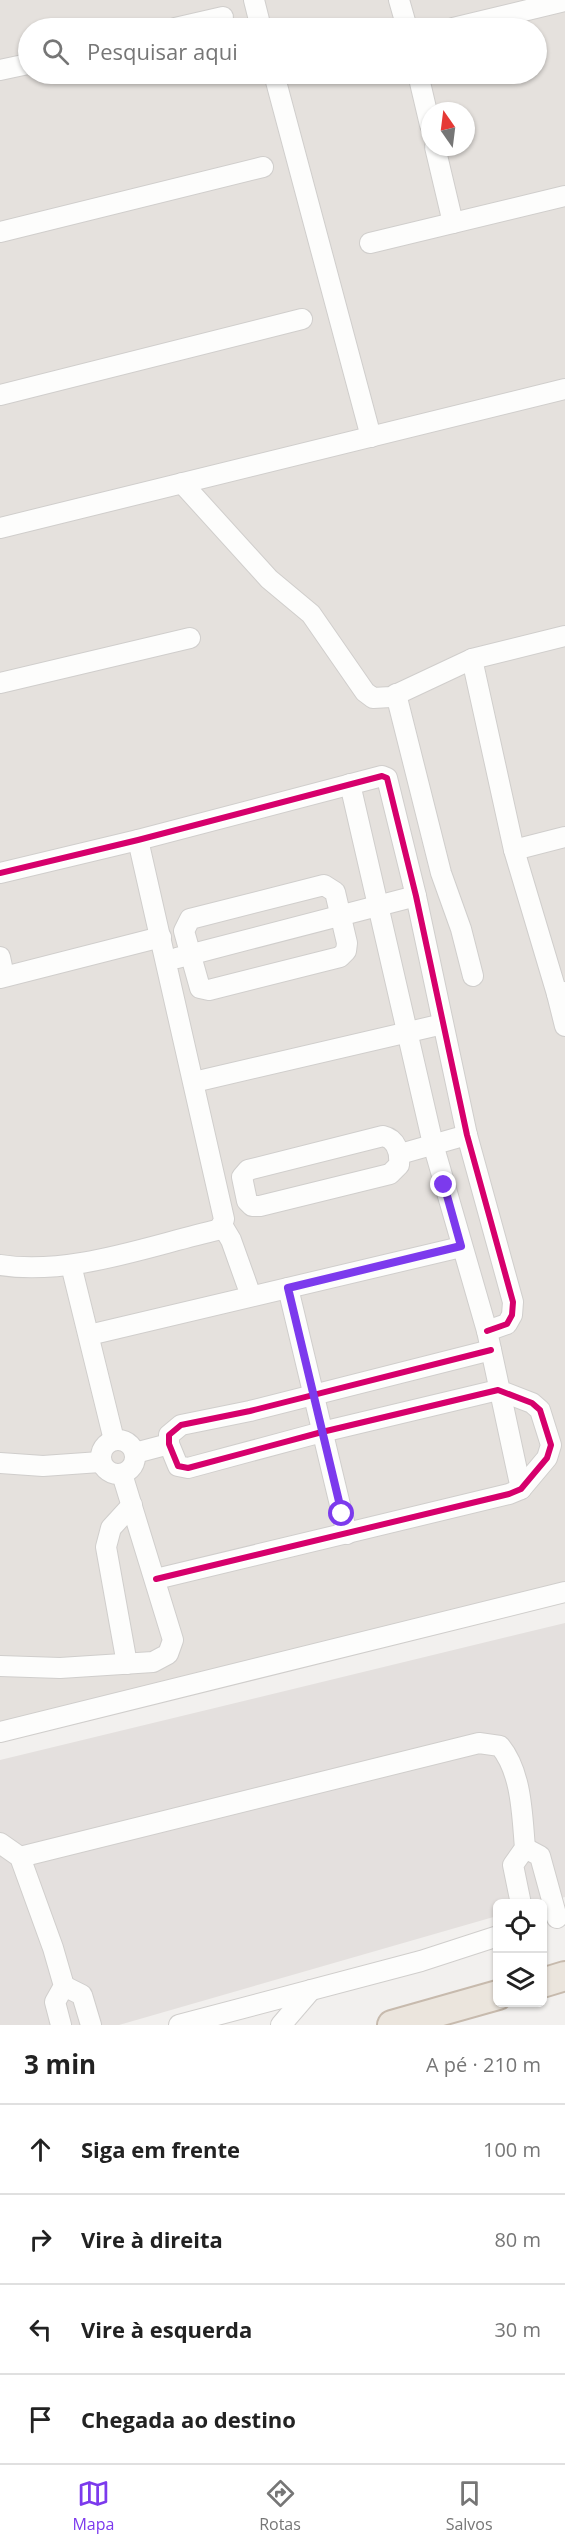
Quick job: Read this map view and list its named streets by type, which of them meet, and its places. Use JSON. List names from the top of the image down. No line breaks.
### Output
{"north":"top","page":{"search":"Pesquisar aqui","heading":["3 min","A pé · 210 m"],"list":[["Siga em frente","100 m"],["Vire à direita","80 m"],["Vire à esquerda","30 m"],"Chegada ao destino"],"nav":["Mapa","Rotas","Salvos"]}}
